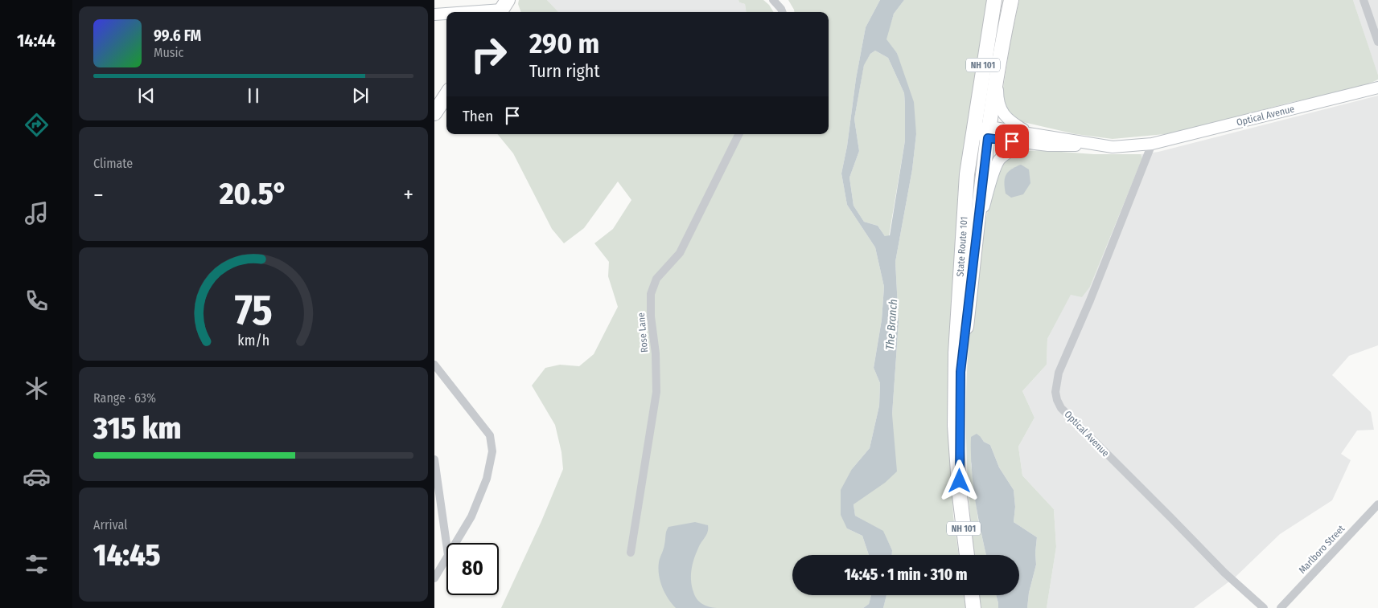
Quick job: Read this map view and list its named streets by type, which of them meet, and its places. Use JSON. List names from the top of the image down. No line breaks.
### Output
{"streets":{"highway":["NH 101","State Route 101"],"street":["Optical Avenue","Rose Lane","Marlboro Street"]},"water":["The Branch"],"page":{"tabs":"14:44","turn":["290 m","Turn right"],"song":["99.6 FM","Music"],"then":"Then","tile":["Climate",["Range · 63%","315 km"],["Arrival","14:45"]],"heat":["−","20.5°","+"],"limit":"80","trip":"14:45 · 1 min · 310 m","gauge":["75","km/h"]}}
